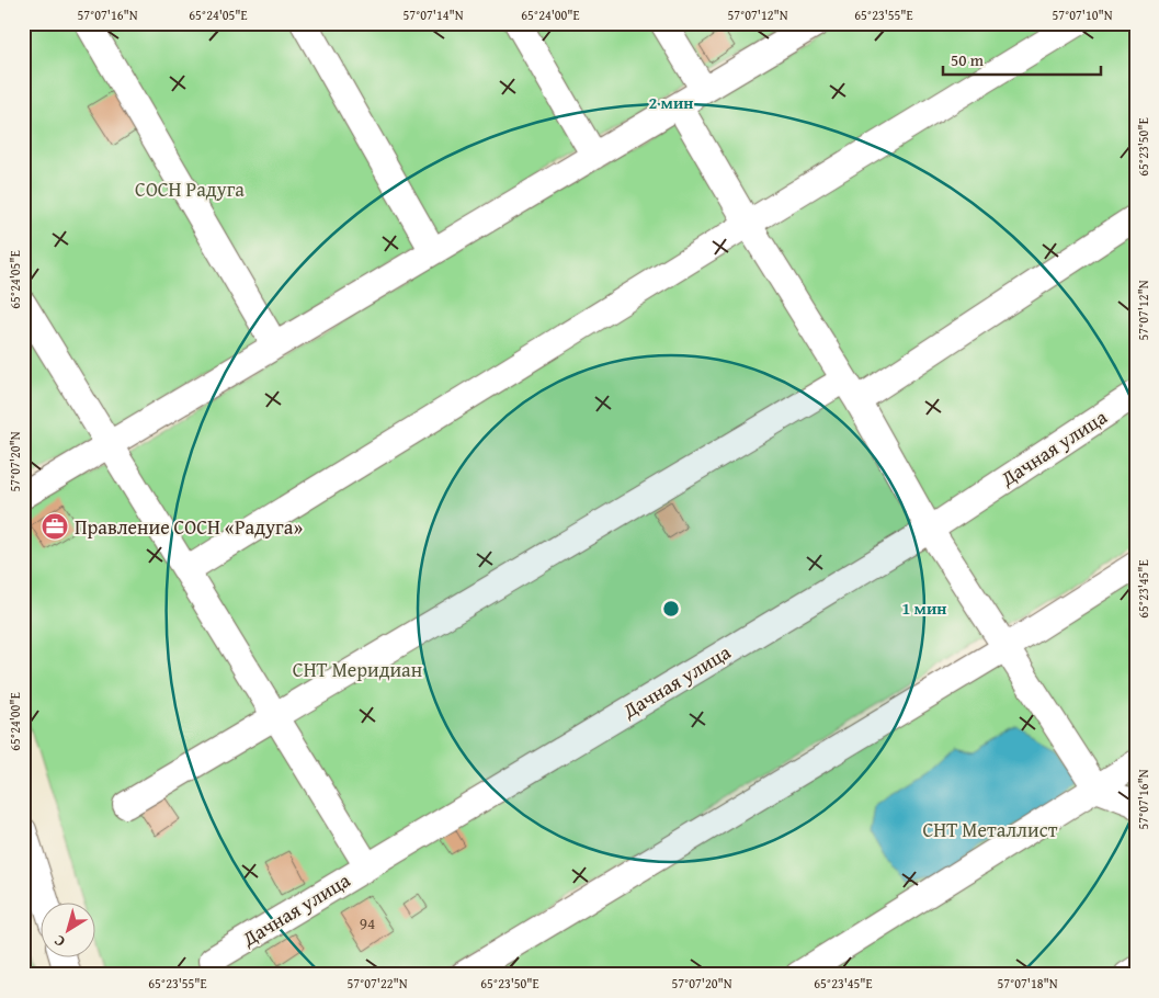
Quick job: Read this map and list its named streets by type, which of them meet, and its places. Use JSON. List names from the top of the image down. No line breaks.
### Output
{"streets":{"street":["Дачная улица"]},"parks":["СОСН Радуга","СНТ Меридиан","СНТ Металлист"],"places":{"office":["Правление СОСН «Радуга»"]},"house_numbers":["94"],"scale_bar":"50 m","north":"bottom left","coordinates":["57°07'16\"N","65°24'05\"E","57°07'14\"N","65°24'00\"E","57°07'12\"N","65°23'55\"E","57°07'10\"N","65°23'50\"E","57°07'20\"N","65°23'45\"E","57°07'22\"N","57°07'18\"N"],"rings":["2 мин","1 мин"]}
